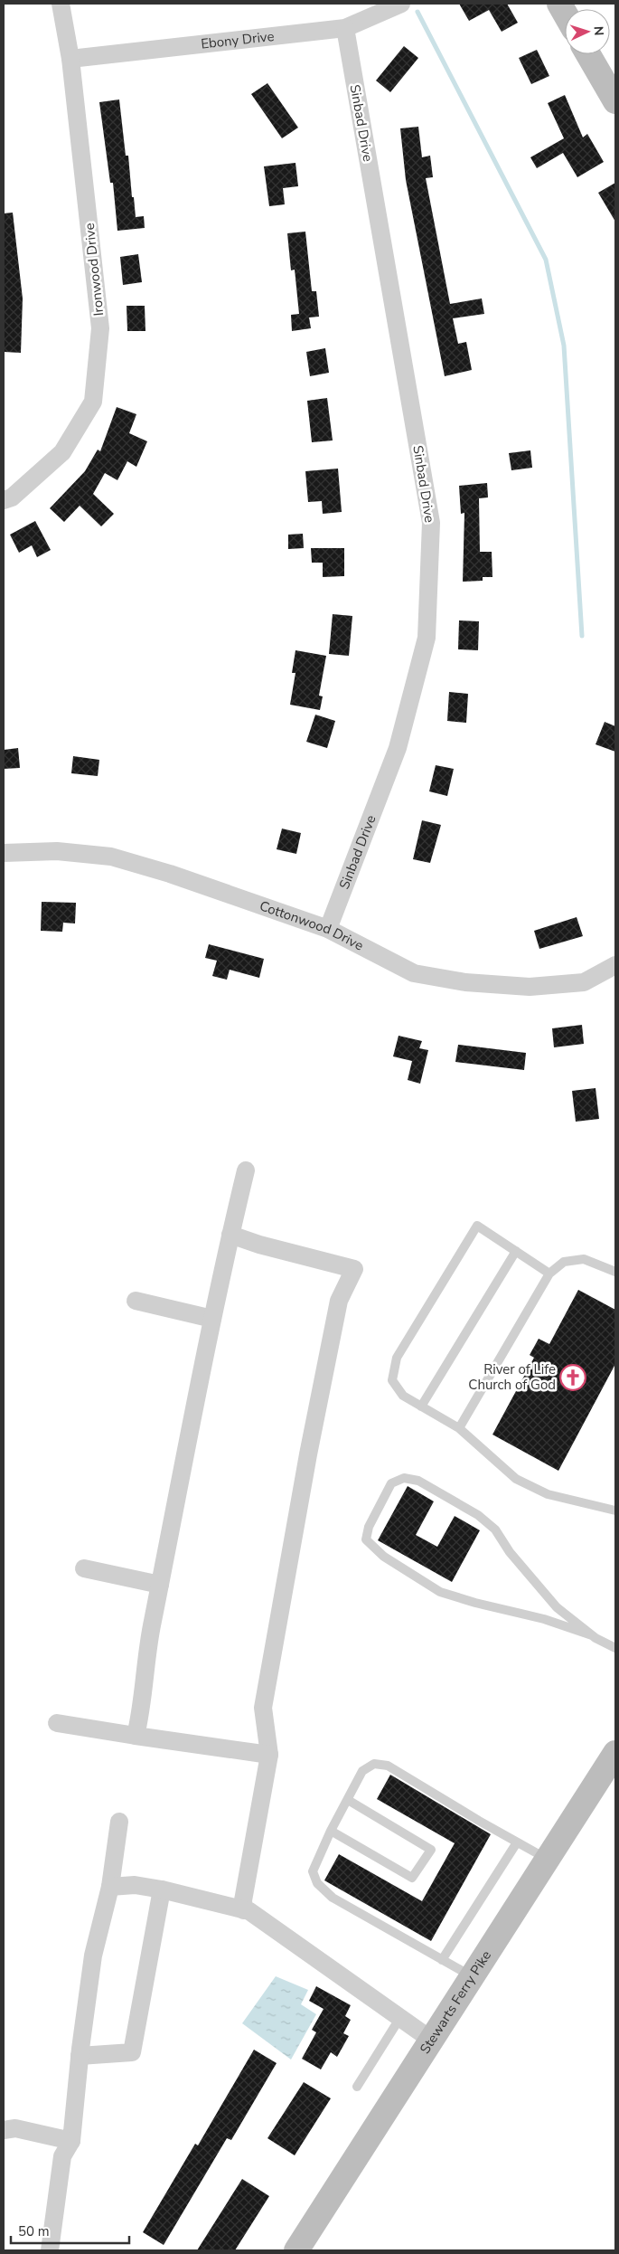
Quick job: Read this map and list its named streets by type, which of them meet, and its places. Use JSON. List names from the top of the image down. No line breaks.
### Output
{"streets":{"main road":["Stewarts Ferry Pike"],"street":["Ebony Drive","Sinbad Drive","Ironwood Drive","Cottonwood Drive"]},"crossings":[["Ebony Drive","Sinbad Drive"],["Ebony Drive","Ironwood Drive"],["Sinbad Drive","Cottonwood Drive"]],"places":{"church":["River of Life Church of God"]},"scale_bar":"50 m","north":"right"}
